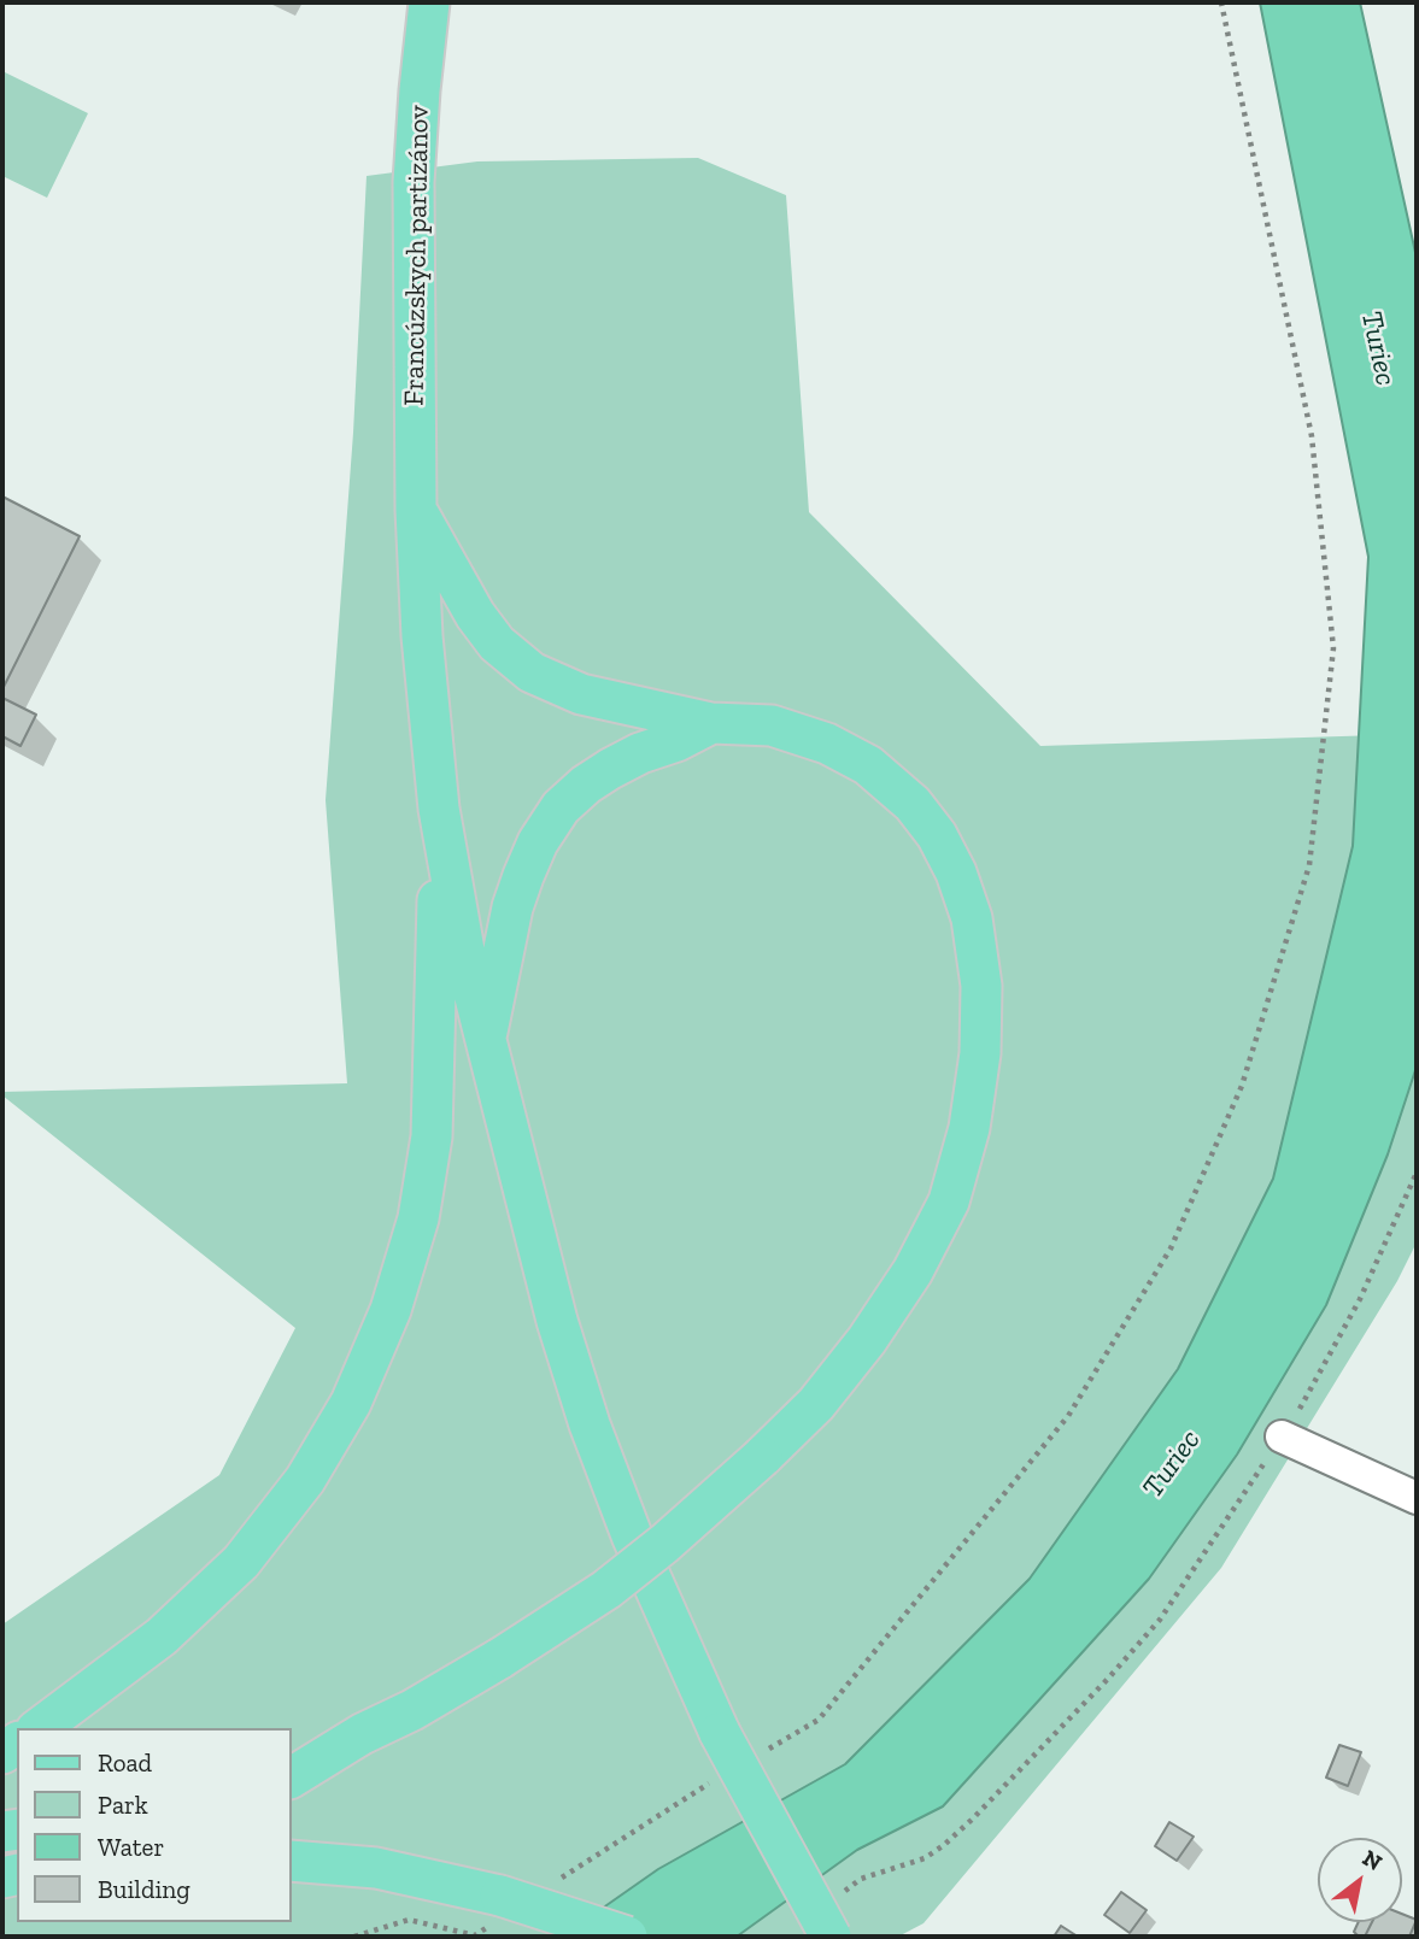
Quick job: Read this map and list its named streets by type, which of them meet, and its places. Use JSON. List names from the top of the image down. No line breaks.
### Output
{"streets":{"main road":["Francúzskych partizánov"]},"water":["Turiec"],"legend":["Road","Park","Water","Building"],"north":"top right"}
